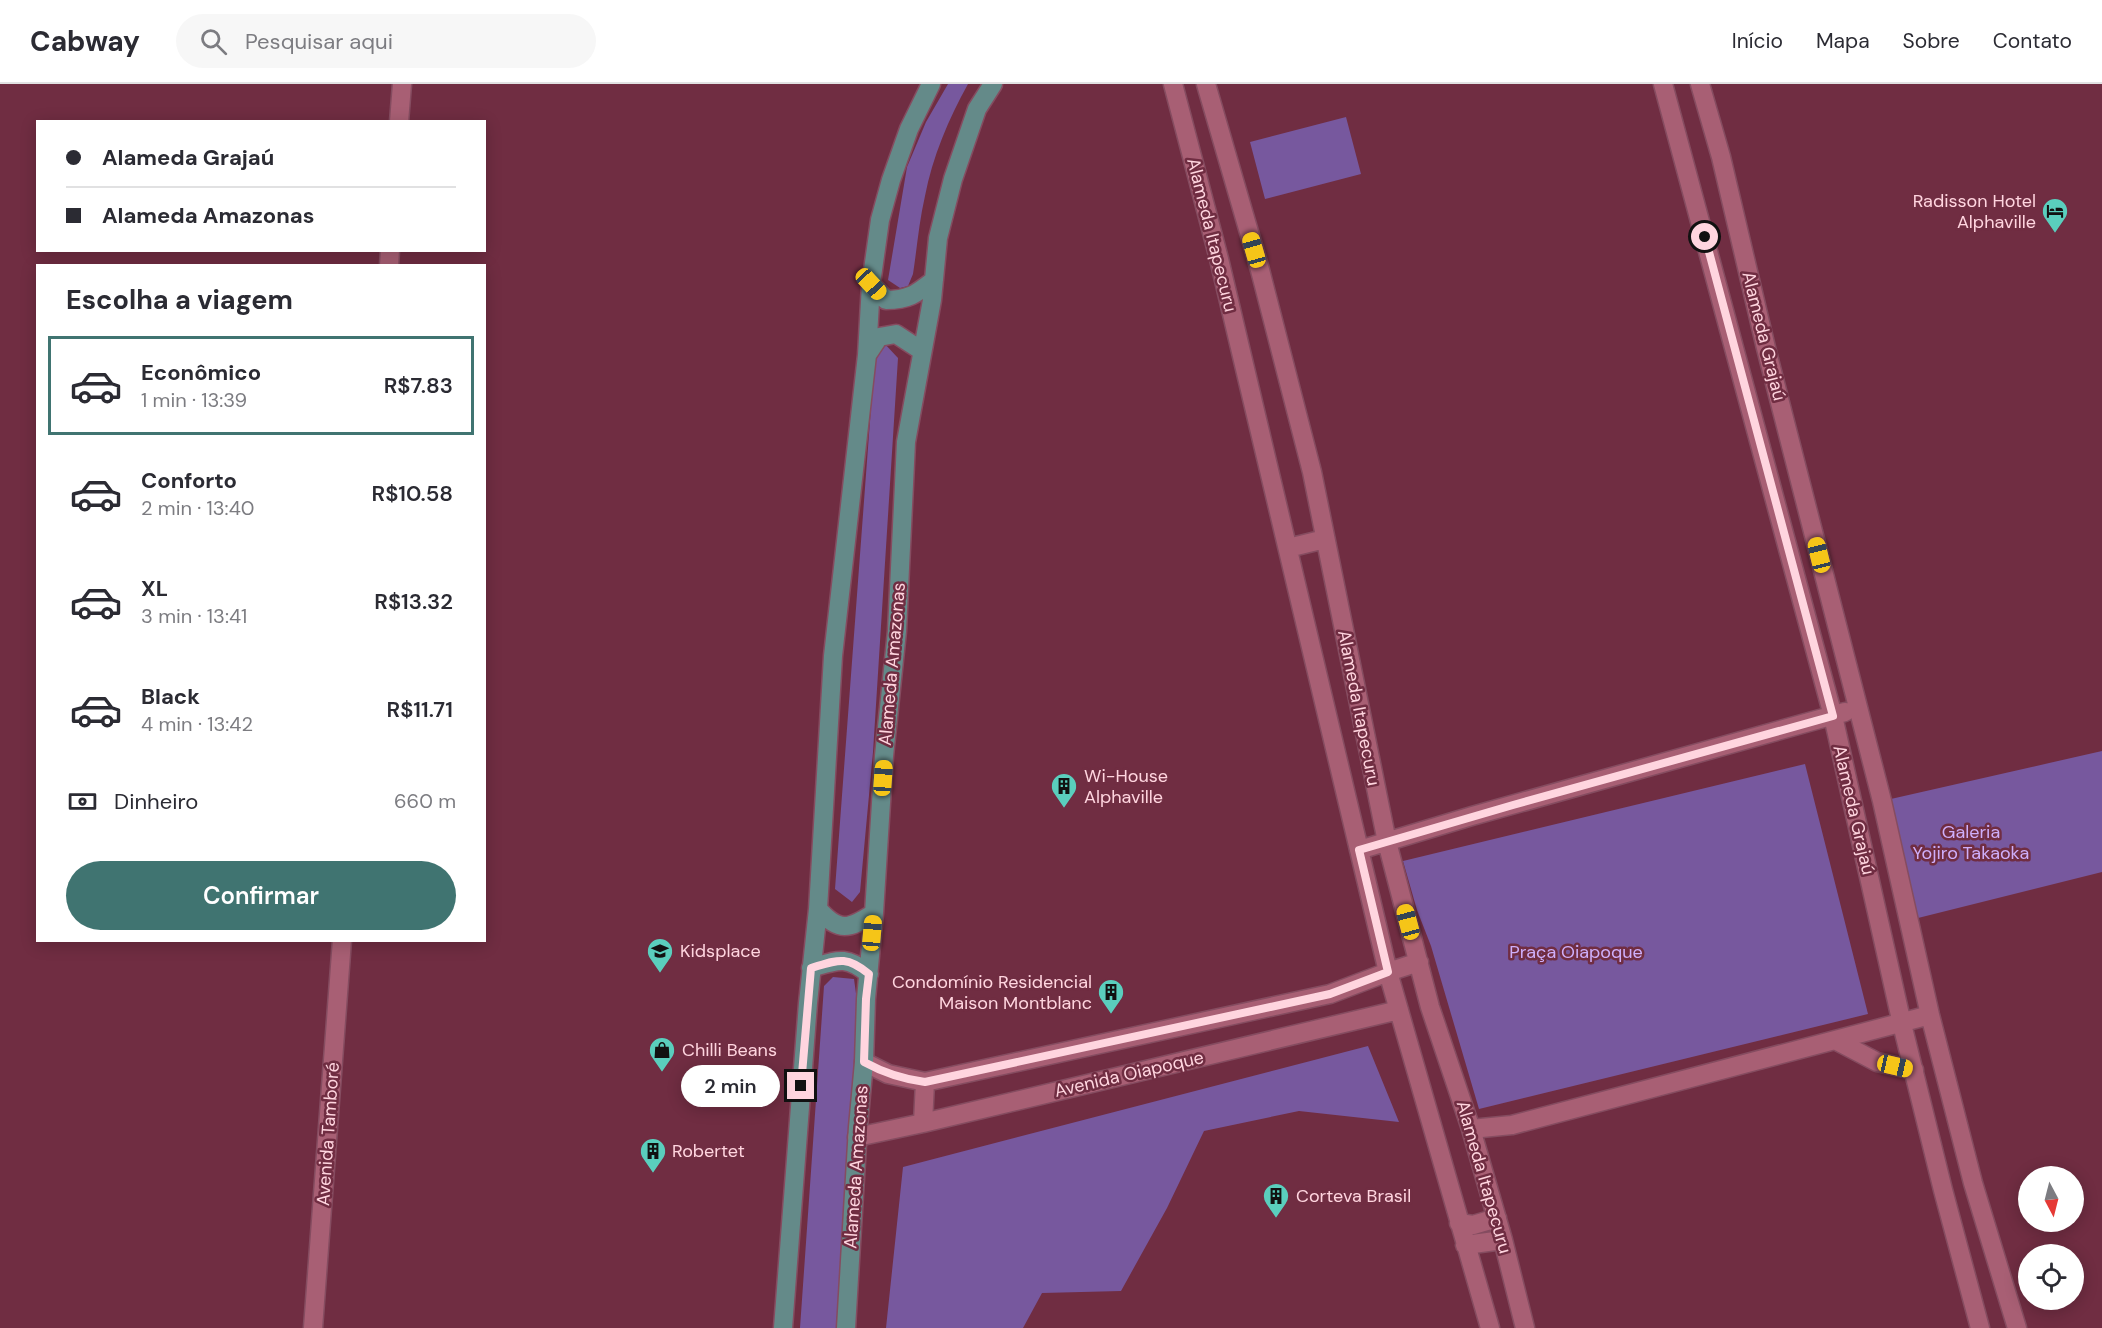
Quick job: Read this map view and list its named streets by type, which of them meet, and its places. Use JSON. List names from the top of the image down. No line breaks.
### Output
{"streets":{"main road":["Alameda Amazonas"],"street":["Alameda Itapecuru","Alameda Grajaú","Avenida Oiapoque","Avenida Tamboré"]},"crossings":[["Alameda Itapecuru","Avenida Oiapoque"],["Alameda Amazonas","Avenida Oiapoque"]],"parks":["Galeria Yojiro Takaoka","Praça Oiapoque"],"places":{"hotel":["Radisson Hotel Alphaville"],"building":["Wi-House Alphaville","Condomínio Residencial Maison Montblanc","Robertet","Corteva Brasil"],"school or university":["Kidsplace"],"shop":["Chilli Beans"]},"north":"bottom","page":{"header":"Cabway","search":"Pesquisar aqui","nav":["Início","Mapa","Sobre","Contato"],"banner":["Alameda Grajaú","Alameda Amazonas"],"heading":"Escolha a viagem","list":[{"name":"Econômico","note":"1 min · 13:39","value":"R$7.83"},{"name":"Conforto","note":"2 min · 13:40","value":"R$10.58"},{"name":"XL","note":"3 min · 13:41","value":"R$13.32"},{"name":"Black","note":"4 min · 13:42","value":"R$11.71"}],"pay":["Dinheiro","660 m"],"buttons":"Confirmar","bubble":"2 min"}}
